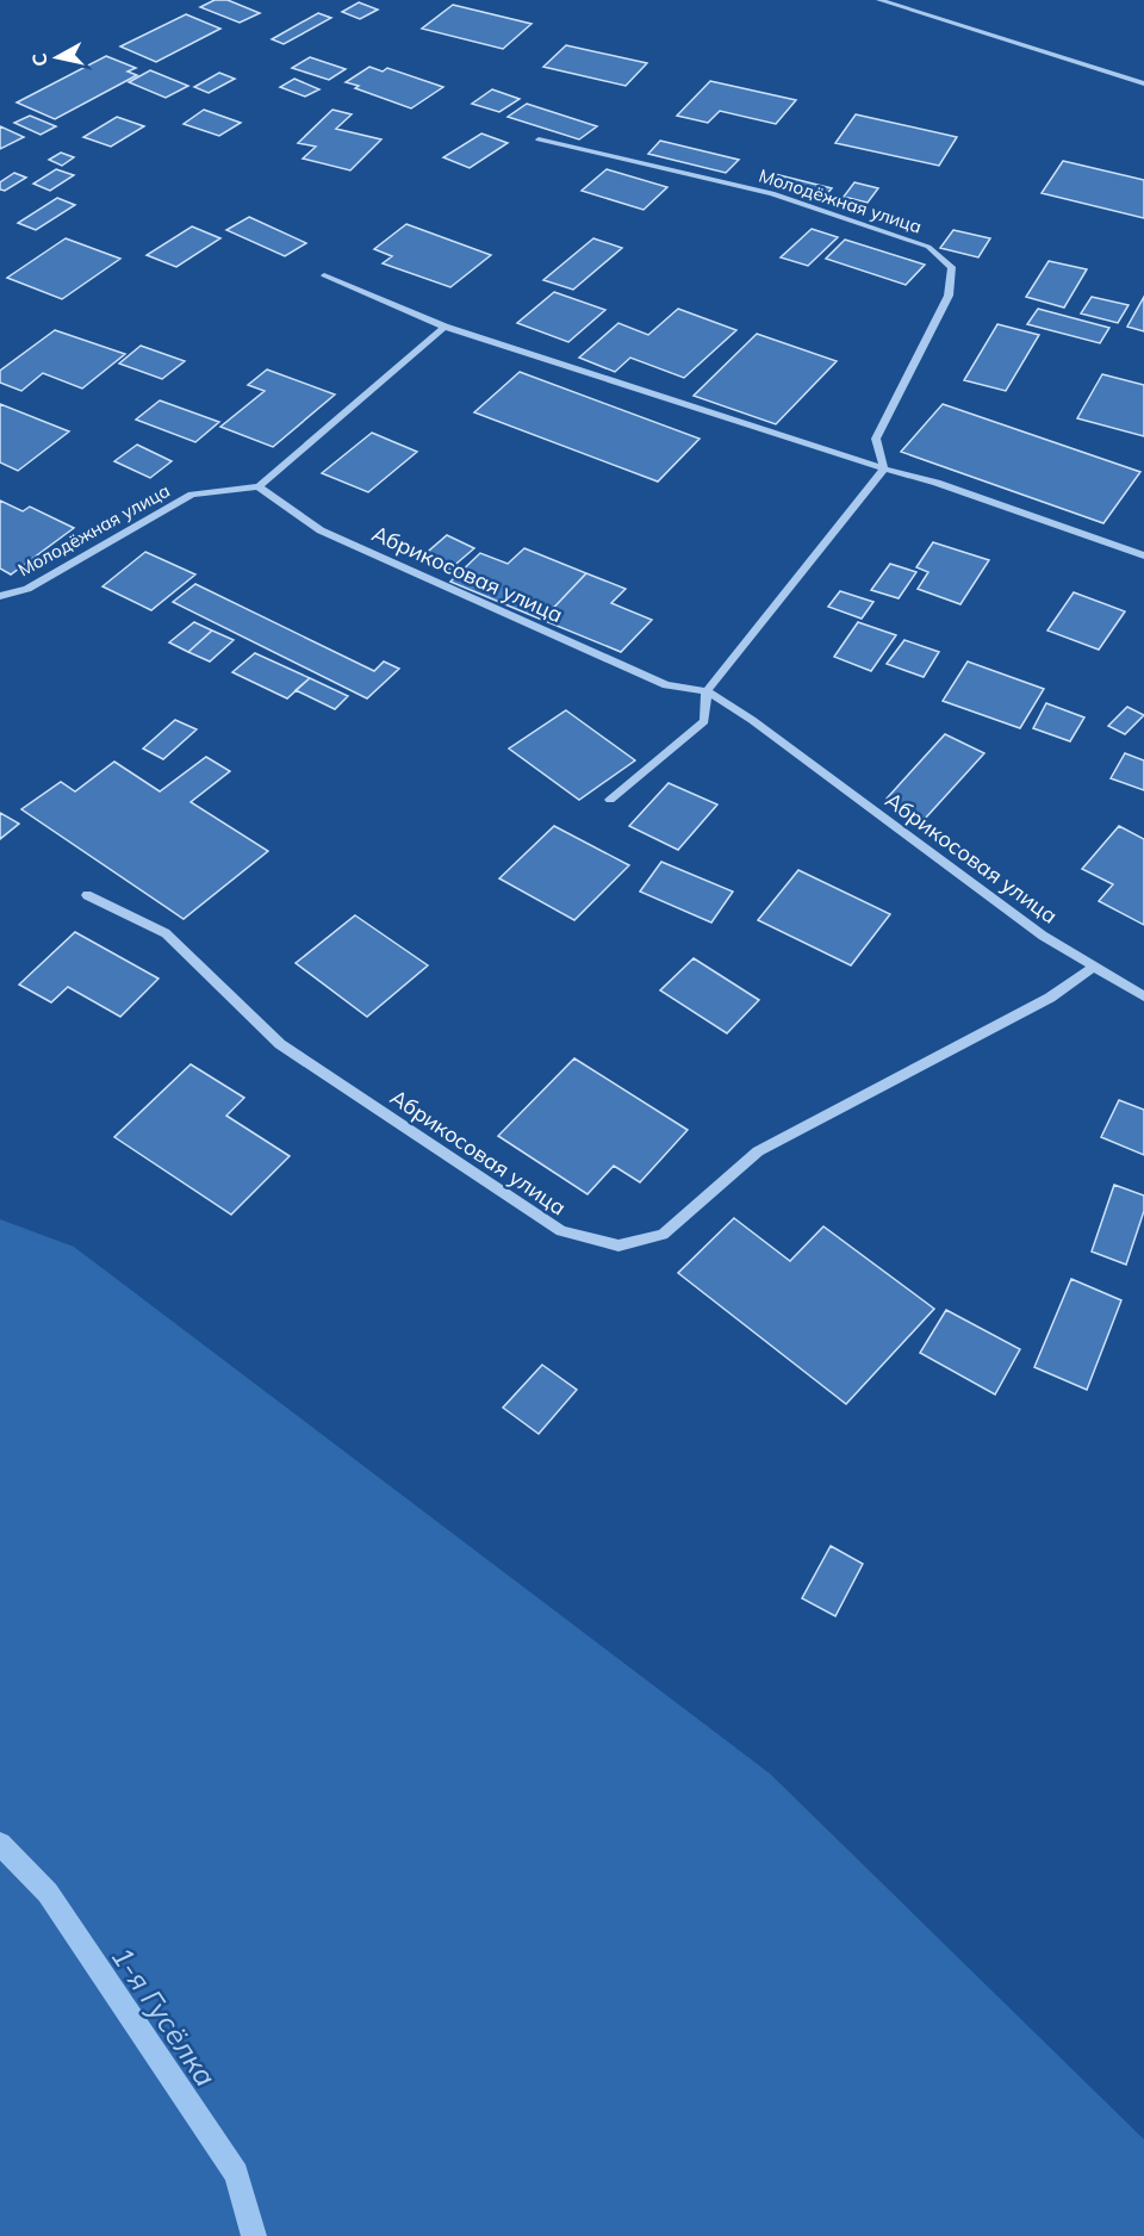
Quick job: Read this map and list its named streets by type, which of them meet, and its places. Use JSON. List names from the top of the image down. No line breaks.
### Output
{"streets":{"street":["Молодёжная улица","Абрикосовая улица"]},"crossings":[["Молодёжная улица","Абрикосовая улица"]],"water":["1-я Гусёлка"],"north":"left"}
